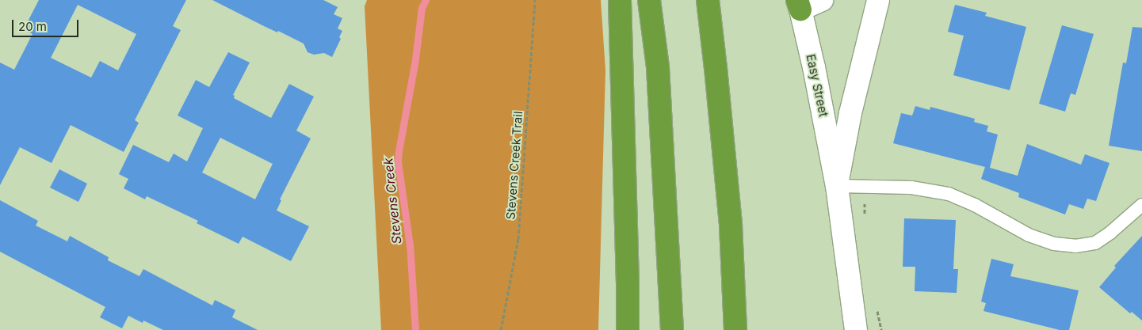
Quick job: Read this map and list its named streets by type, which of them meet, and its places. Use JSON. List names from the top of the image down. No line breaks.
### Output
{"streets":{"street":["Easy Street"],"path":["Stevens Creek Trail"]},"water":["Stevens Creek"],"scale_bar":"20 m"}
